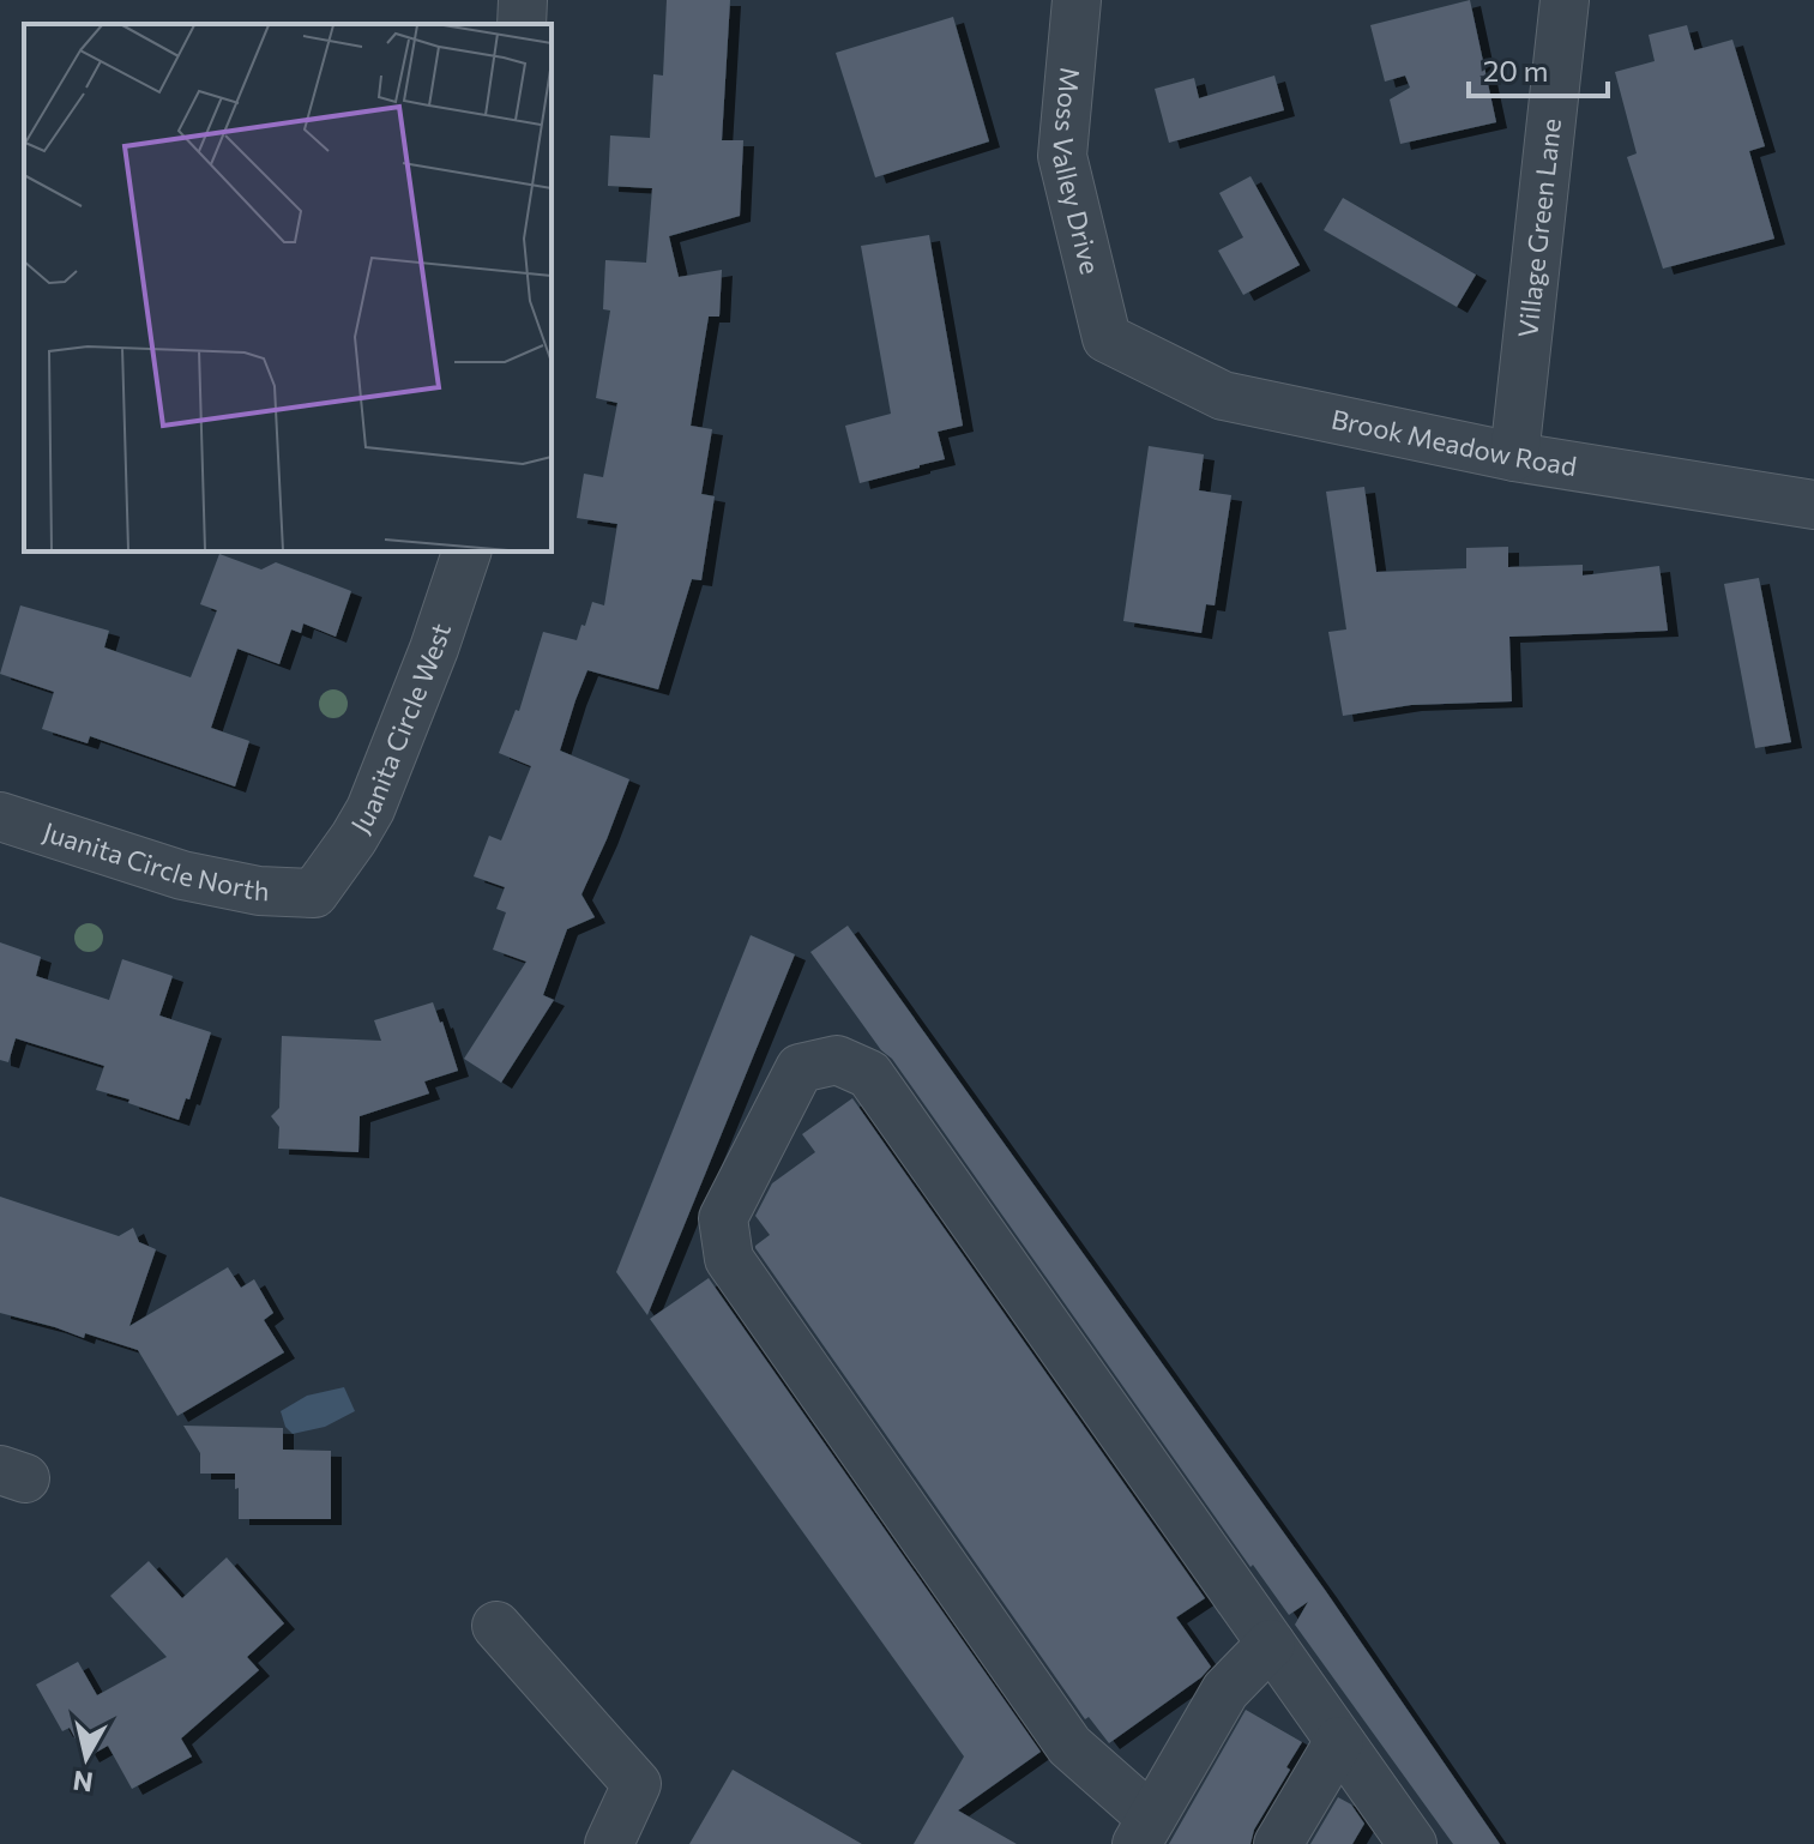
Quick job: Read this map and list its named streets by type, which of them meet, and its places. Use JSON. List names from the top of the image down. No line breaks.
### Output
{"streets":{"street":["Moss Valley Drive","Village Green Lane","Brook Meadow Road","Juanita Circle West","Juanita Circle North"]},"crossings":[["Moss Valley Drive","Brook Meadow Road"],["Village Green Lane","Brook Meadow Road"],["Juanita Circle West","Juanita Circle North"]],"scale_bar":"20 m","north":"bottom"}
